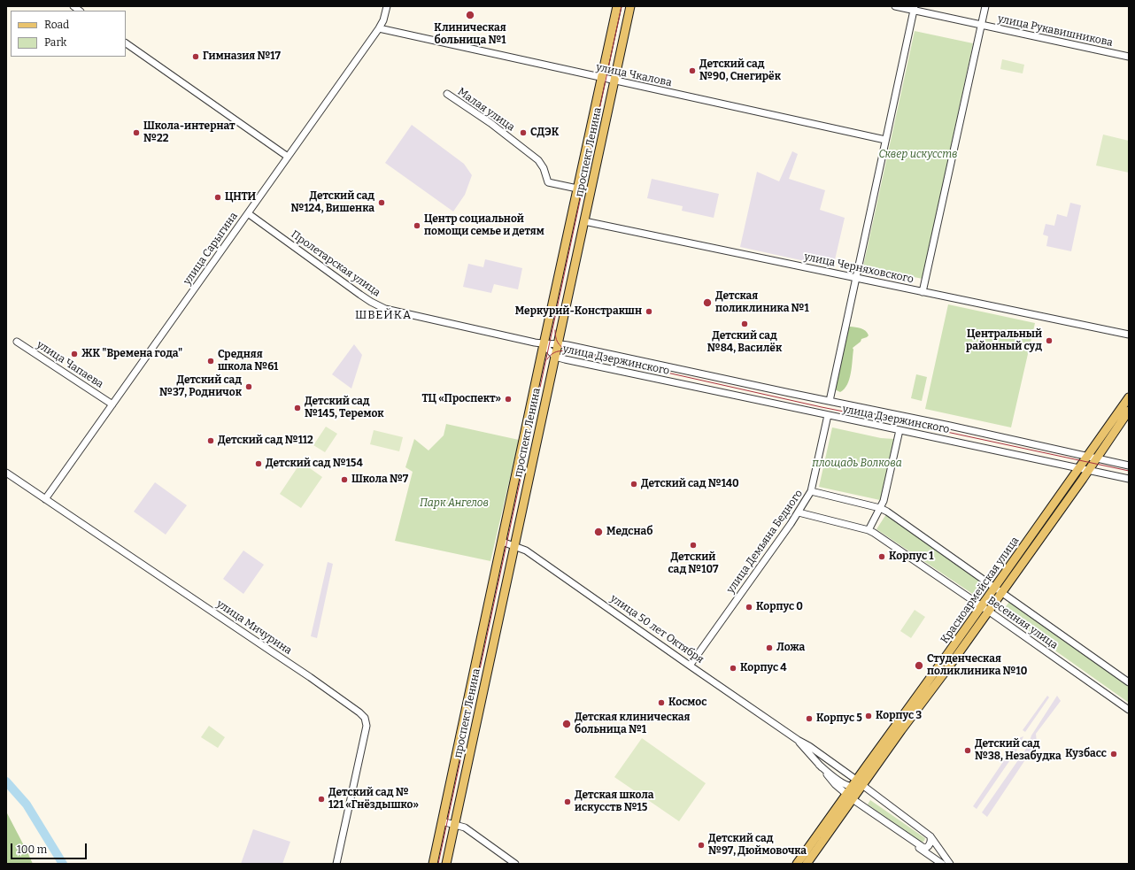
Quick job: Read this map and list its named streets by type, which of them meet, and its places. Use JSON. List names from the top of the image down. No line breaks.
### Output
{"streets":{"main road":["проспект Ленина","Красноармейская улица"],"street":["улица Рукавишникова","улица Чкалова","Малая улица","улица Сарыгина","Пролетарская улица","улица Черняховского","улица Дзержинского","улица Чапаева","улица Демьяна Бедного","Весенняя улица","улица Мичурина","улица 50 лет Октября"]},"crossings":[["улица Чкалова","проспект Ленина"],["улица Чкалова","улица Сарыгина"],["Малая улица","проспект Ленина"],["проспект Ленина","Пролетарская улица"],["проспект Ленина","улица Черняховского"],["проспект Ленина","улица Дзержинского"],["проспект Ленина","улица 50 лет Октября"],["улица Сарыгина","Пролетарская улица"],["улица Сарыгина","улица Чапаева"],["улица Сарыгина","улица Мичурина"],["Пролетарская улица","улица Дзержинского"],["улица Дзержинского","улица Демьяна Бедного"],["улица Дзержинского","Красноармейская улица"],["улица Демьяна Бедного","Весенняя улица"],["улица Демьяна Бедного","улица 50 лет Октября"],["Красноармейская улица","Весенняя улица"],["Красноармейская улица","улица 50 лет Октября"]],"districts":["ШВЕЙКА"],"parks":["Сквер искусств","площадь Волкова","Парк Ангелов"],"places":["Клиническая больница №1","Гимназия №17","Детский сад №90, Снегирёк","Школа-интернат №22","СДЭК","ЦНТИ","Детский сад №124, Вишенка","Центр социальной помощи семье и детям","Детская поликлиника №1","Меркурий-Констракшн","Детский сад №84, Василёк","Центральный районный суд","ЖК \"Времена года\"","Средняя школа №61","Детский сад №37, Родничок","ТЦ «Проспект»","Детский сад №145, Теремок","Детский сад №112","Детский сад №154","Школа №7","Детский сад №140","Медснаб","Детский сад №107","Корпус 1","Корпус 0","Ложа","Студенческая поликлиника №10","Корпус 4","Космос","Корпус 3","Корпус 5","Детская клиническая больница №1","Детский сад №38, Незабудка","Кузбасс","Детский сад № 121 «Гнёздышко»","Детская школа искусств №15","Детский сад №97, Дюймовочка"],"legend":["Road","Park"],"scale_bar":"100 m"}
